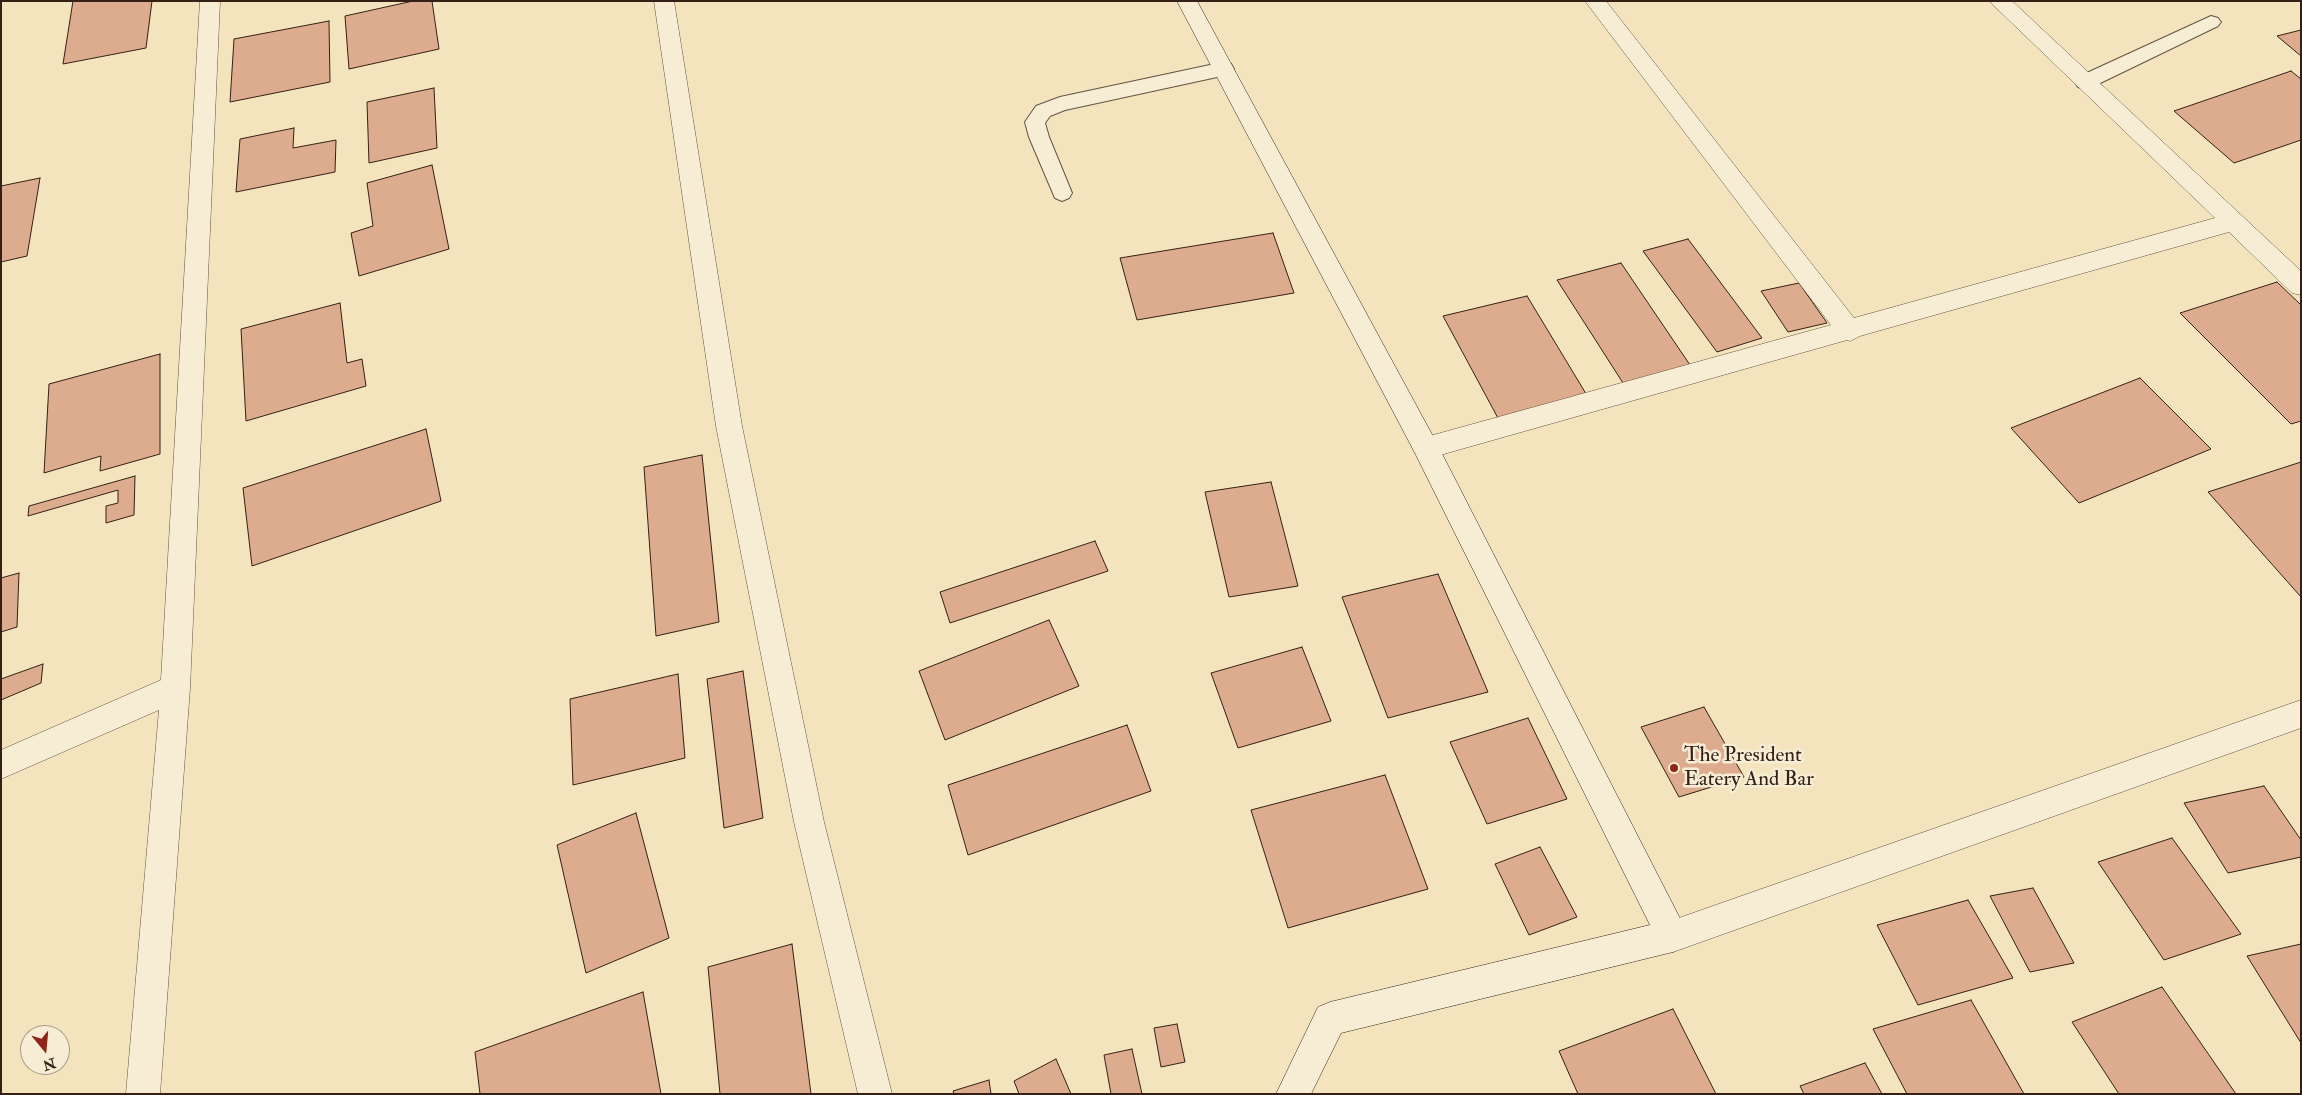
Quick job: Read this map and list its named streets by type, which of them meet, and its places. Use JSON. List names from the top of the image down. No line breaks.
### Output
{"places":["The President Eatery And Bar"],"north":"bottom"}
